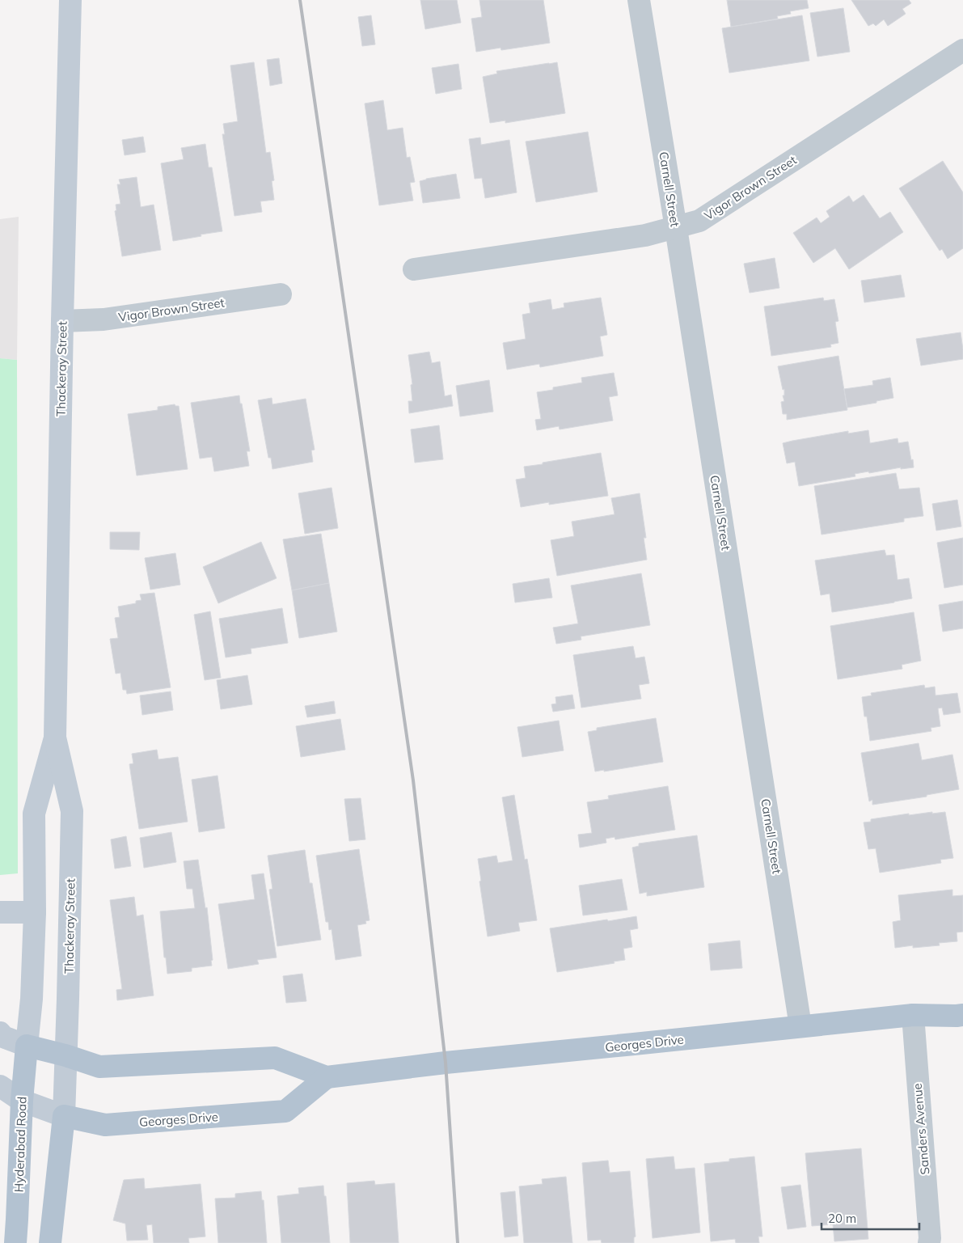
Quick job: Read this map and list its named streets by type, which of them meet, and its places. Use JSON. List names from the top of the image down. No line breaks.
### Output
{"streets":{"main road":["Thackeray Street","Georges Drive","Hyderabad Road"],"street":["Vigor Brown Street","Carnell Street","Sanders Avenue"]},"crossings":[["Vigor Brown Street","Carnell Street"],["Vigor Brown Street","Thackeray Street"],["Carnell Street","Georges Drive"],["Thackeray Street","Georges Drive"],["Thackeray Street","Hyderabad Road"],["Georges Drive","Sanders Avenue"],["Georges Drive","Hyderabad Road"]],"scale_bar":"20 m"}
